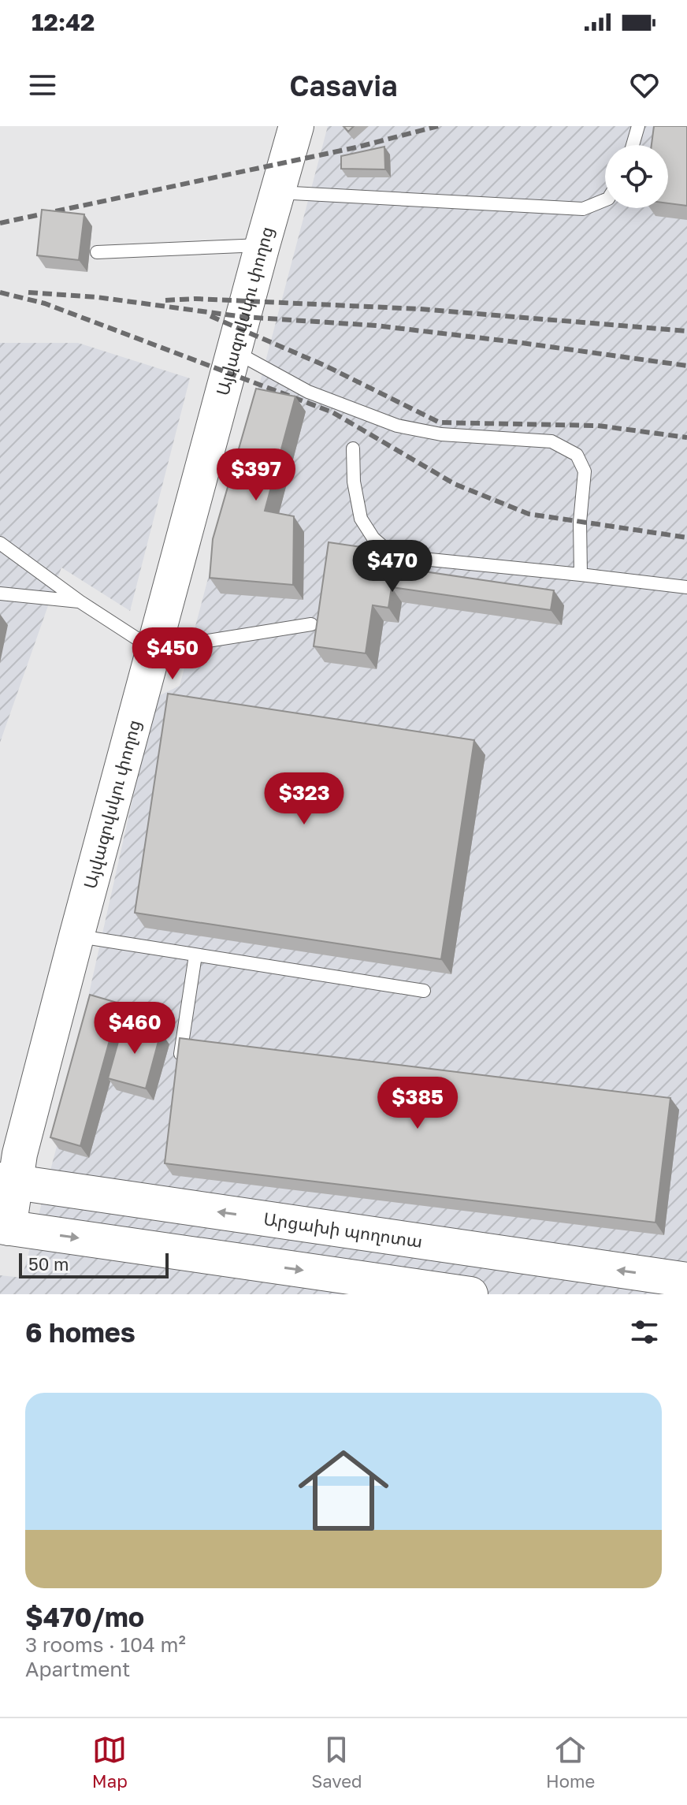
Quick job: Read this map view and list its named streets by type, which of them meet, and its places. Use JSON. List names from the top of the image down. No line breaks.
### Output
{"streets":{"main road":["Այվազովսկու փողոց","Արցախի պողոտա"]},"crossings":[["Այվազովսկու փողոց","Արցախի պողոտա"]],"scale_bar":"50 m","page":{"status":"12:42","header":"Casavia","price":["$397","$470","$450","$323","$460","$385"],"scale":"50 m","heading":"6 homes","list":[{"name":"$470/mo","note":"3 rooms · 104 m² · Apartment"}],"tabs":["Map","Saved","Home"]}}
